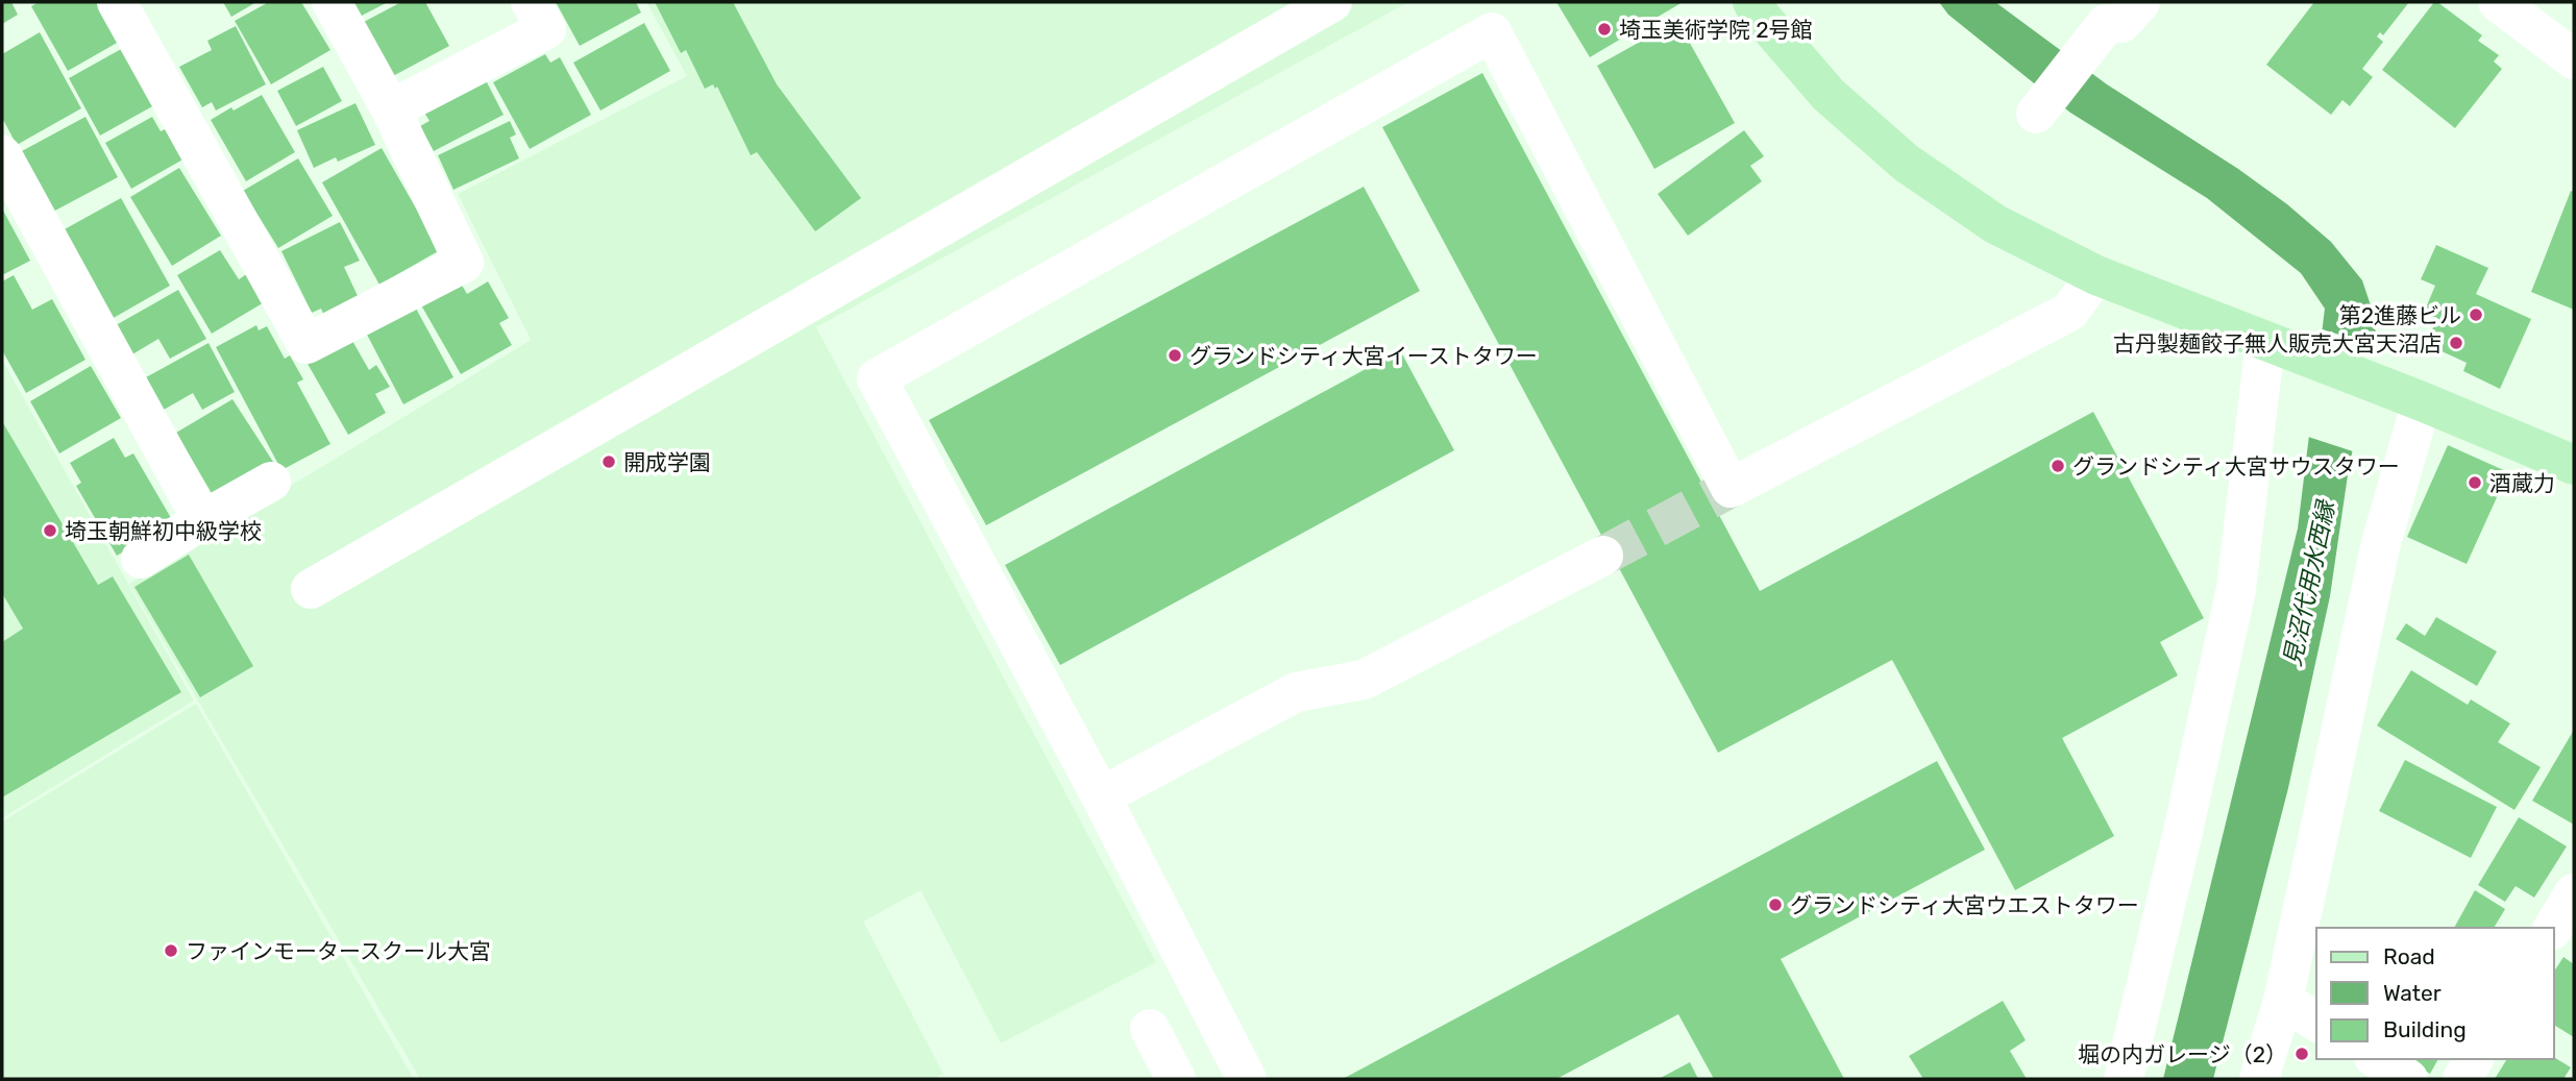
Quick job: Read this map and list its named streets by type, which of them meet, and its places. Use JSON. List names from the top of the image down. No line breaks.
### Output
{"water":["見沼代用水西縁"],"places":["埼玉美術学院 2号館","第2進藤ビル","古丹製麺餃子無人販売大宮天沼店","グランドシティ大宮イーストタワー","開成学園","グランドシティ大宮サウスタワー","酒蔵力","埼玉朝鮮初中級学校","グランドシティ大宮ウエストタワー","ファインモータースクール大宮","堀の内ガレージ（2）"],"legend":["Road","Water","Building"]}
